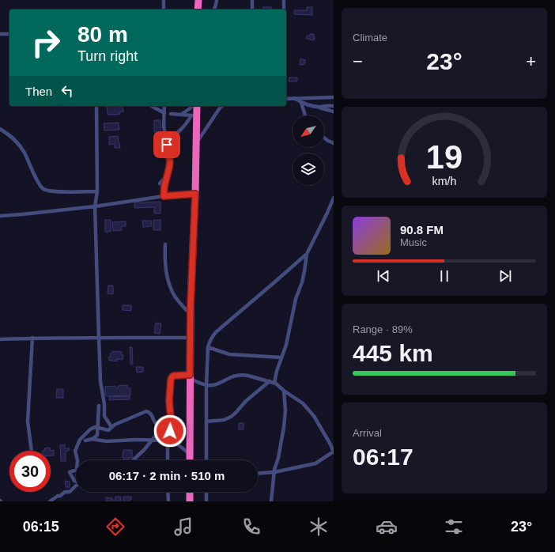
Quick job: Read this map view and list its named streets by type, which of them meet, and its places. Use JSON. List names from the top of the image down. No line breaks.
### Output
{"north":"bottom left","page":{"tile":["Climate",["Range · 89%","445 km"],["Arrival","06:17"]],"turn":["80 m","Turn right"],"heat":["−","23°","+"],"then":"Then","song":["90.8 FM","Music"],"limit":"30","trip":"06:17 · 2 min · 510 m","tabs":["06:15","23°"],"gauge":["19","km/h"]}}
